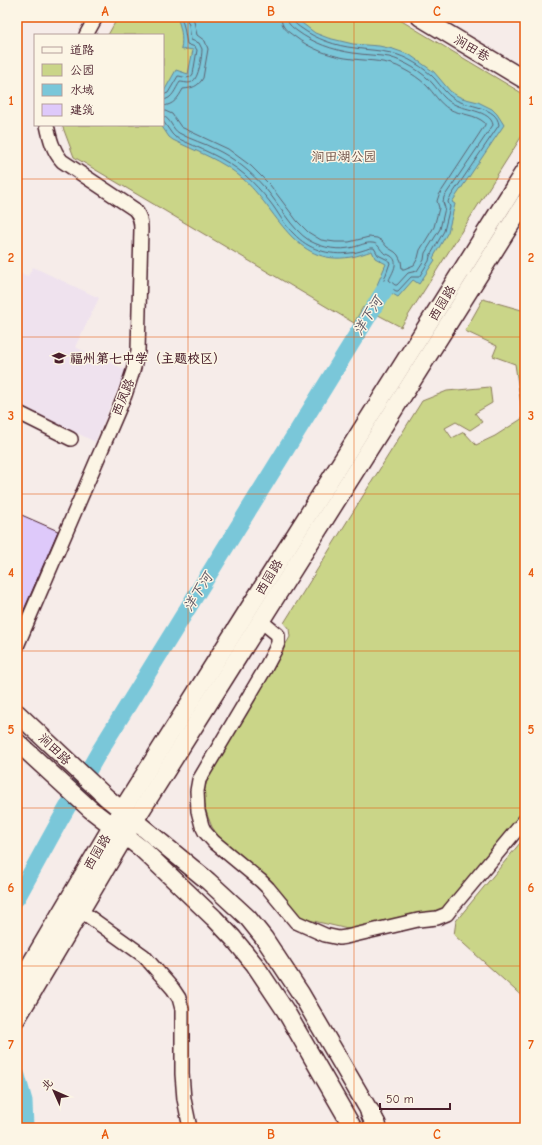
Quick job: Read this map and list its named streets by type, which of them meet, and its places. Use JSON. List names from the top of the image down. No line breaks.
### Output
{"streets":{"main road":["涧田巷","西园路","涧田路"],"street":["西凤路"]},"crossings":[["西园路","涧田路"]],"water":["洋下河"],"parks":["涧田湖公园"],"places":{"school or university":["福州第七中学（主题校区）"]},"legend":["道路","公园","水域","建筑"],"scale_bar":"50 m","north":"top left","grid":{"columns":["A","B","C"],"rows":["1","2","3","4","5","6","7"]}}
